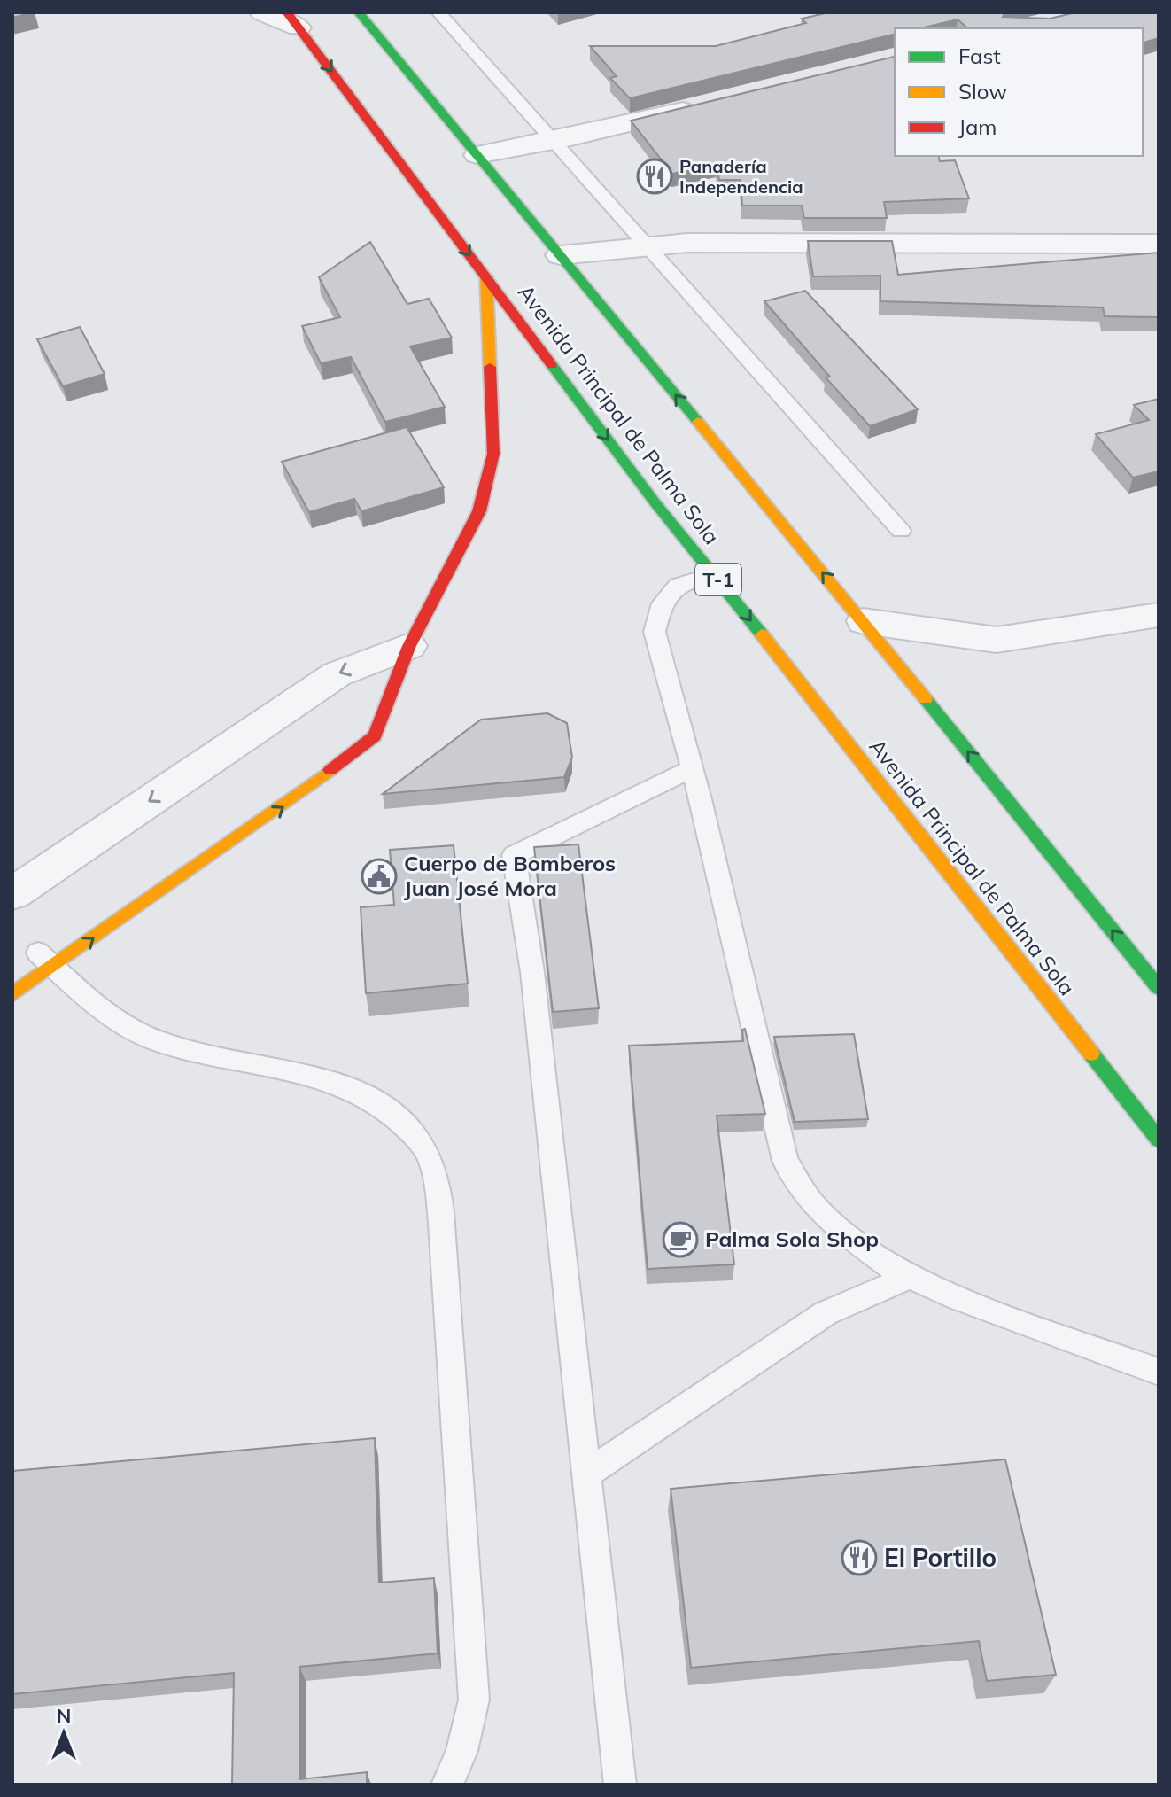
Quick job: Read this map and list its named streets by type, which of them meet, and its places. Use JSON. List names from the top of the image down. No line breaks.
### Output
{"streets":{"main road":["Avenida Principal de Palma Sola","T-1"]},"places":{"restaurant":["Panadería Independencia","El Portillo"],"public building":["Cuerpo de Bomberos Juan José Mora"],"cafe":["Palma Sola Shop"]},"legend":["Fast","Slow","Jam"],"north":"top"}
